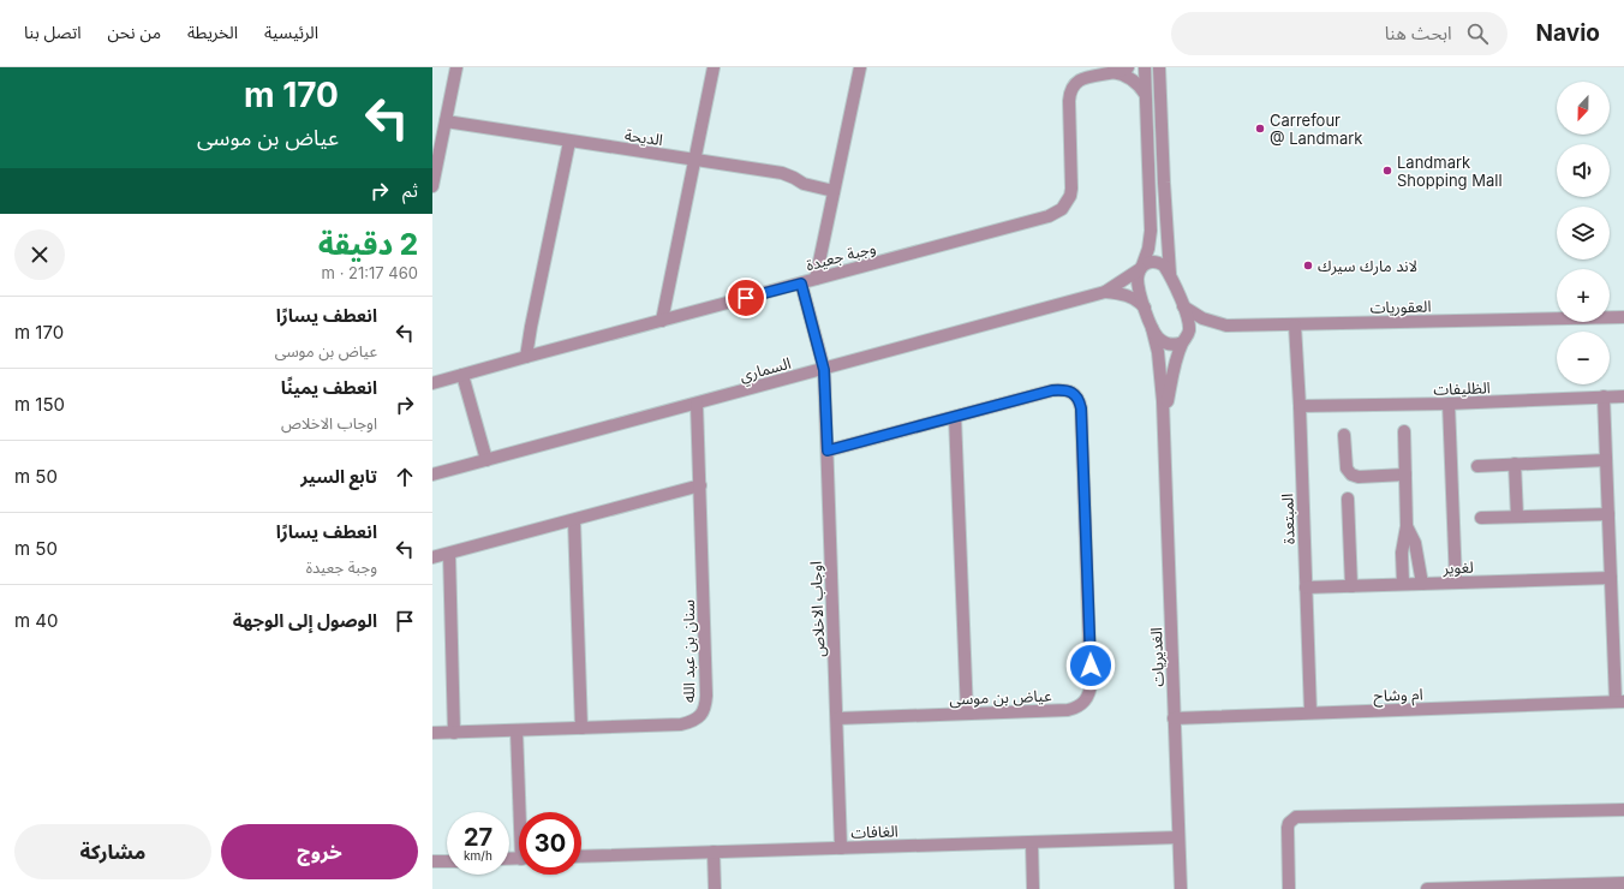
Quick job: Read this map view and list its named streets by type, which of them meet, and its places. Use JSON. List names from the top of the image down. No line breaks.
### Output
{"streets":{"street":["الديحة","وجبة جعيدة","العقوريات","السماري","الظليفات","المبتعدة","لغوير","اوجاب الاخلاص","سنان بن عبد الله","الغديريات","ام وشاح","عياض بن موسى","الغافات"]},"crossings":[["وجبة جعيدة","اوجاب الاخلاص"],["العقوريات","المبتعدة"],["العقوريات","الغديريات"],["السماري","اوجاب الاخلاص"],["السماري","سنان بن عبد الله"],["السماري","الغديريات"],["الظليفات","المبتعدة"],["المبتعدة","لغوير"],["المبتعدة","ام وشاح"],["اوجاب الاخلاص","عياض بن موسى"],["اوجاب الاخلاص","الغافات"],["الغديريات","ام وشاح"],["الغديريات","الغافات"]],"places":["Carrefour @ Landmark","Landmark Shopping Mall","لاند مارك سيرك"],"north":"bottom","page":{"header":"Navio","search":"ابحث هنا","nav":["الرئيسية","الخريطة","من نحن","اتصل بنا"],"turn":["170 m","عياض بن موسى"],"map_buttons":["+","−"],"then":"ثم","heading":["2 دقيقة","460 m · 21:17"],"list":[{"name":"انعطف يسارًا","note":"عياض بن موسى","value":"170 m"},{"name":"انعطف يمينًا","note":"اوجاب الاخلاص","value":"150 m"},{"name":"تابع السير","value":"50 m"},{"name":"انعطف يسارًا","note":"وجبة جعيدة","value":"50 m"},{"name":"الوصول إلى الوجهة","value":"40 m"}],"speed":"27 km/h","limit":"30","buttons":["خروج","مشاركة"]}}
